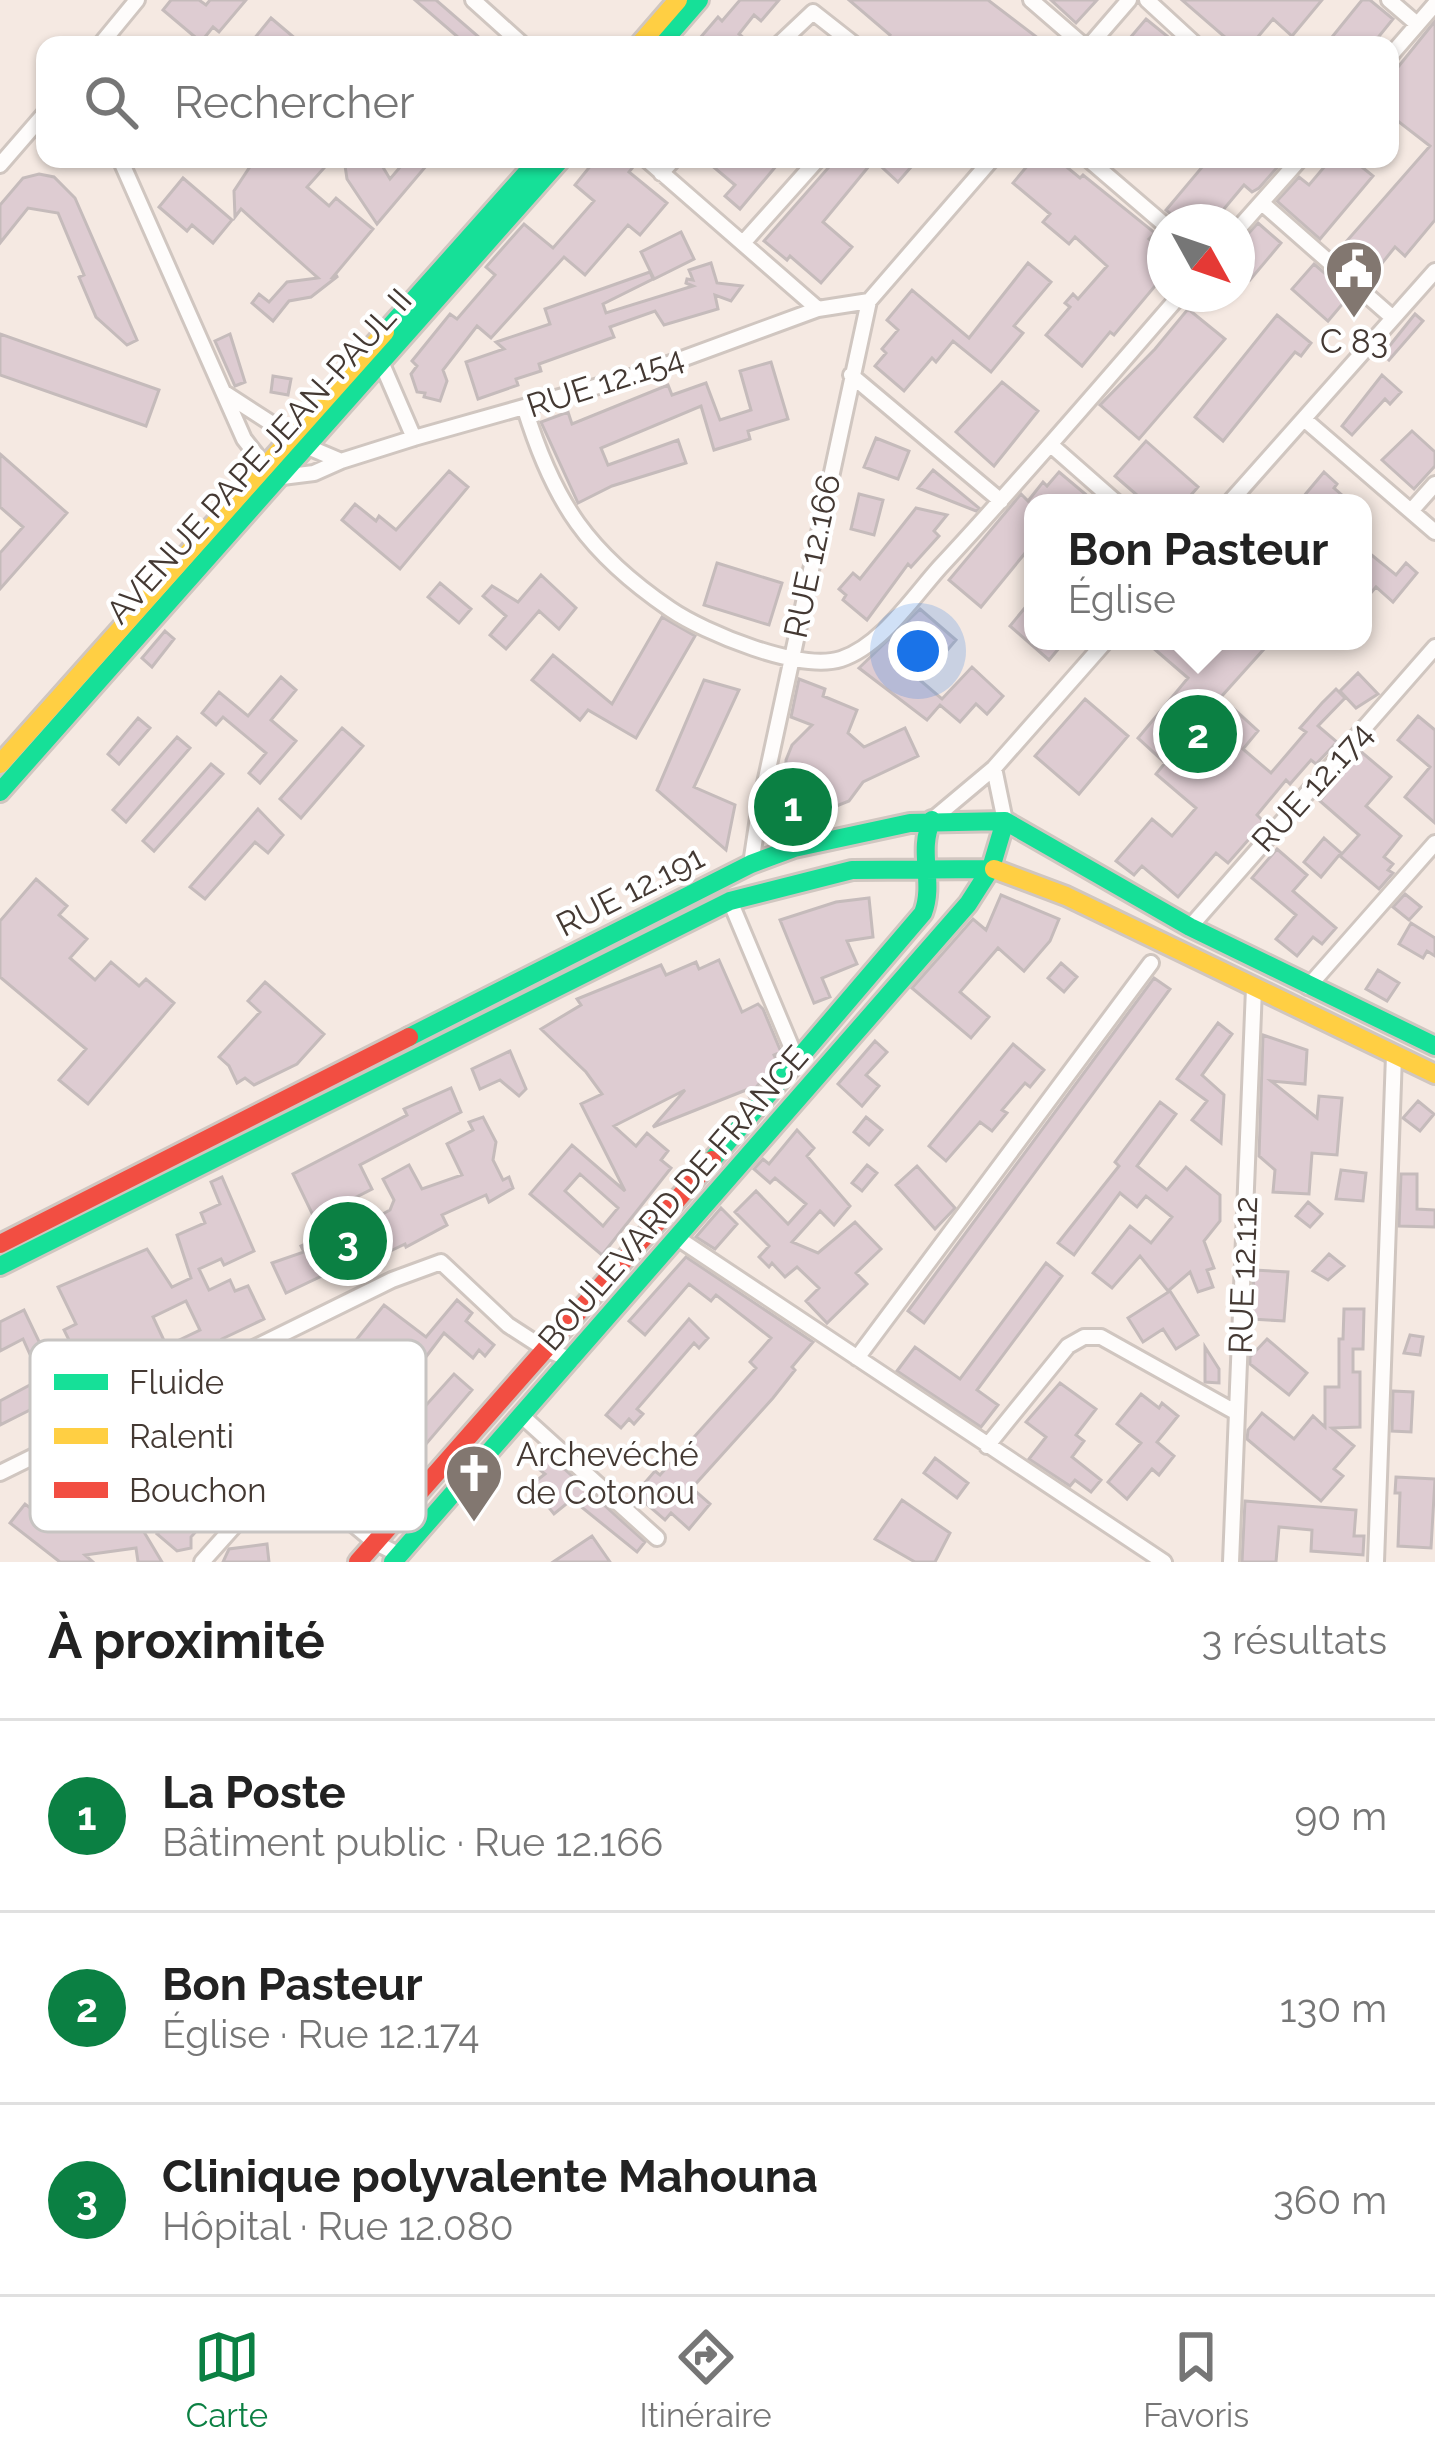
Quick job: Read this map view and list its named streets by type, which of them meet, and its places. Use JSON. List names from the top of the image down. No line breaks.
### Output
{"streets":{"main road":["AVENUE PAPE JEAN-PAUL II","RUE 12.191","BOULEVARD DE FRANCE"],"street":["RUE 12.154","RUE 12.166","RUE 12.174","RUE 12.112"]},"crossings":[["RUE 12.154","AVENUE PAPE JEAN-PAUL II"],["RUE 12.154","RUE 12.166"],["RUE 12.166","RUE 12.191"],["RUE 12.174","RUE 12.191"],["RUE 12.191","BOULEVARD DE FRANCE"]],"places":{"public building":["C 83"],"church":["Archevéché de Cotonou"]},"legend":["Fluide","Ralenti","Bouchon"],"north":"bottom right","page":{"search":"Rechercher","popup":["Bon Pasteur","Église"],"pins":["2","1","3"],"heading":["À proximité","3 résultats"],"list":[{"mark":"1","name":"La Poste","note":"Bâtiment public · Rue 12.166","value":"90 m"},{"mark":"2","name":"Bon Pasteur","note":"Église · Rue 12.174","value":"130 m"},{"mark":"3","name":"Clinique polyvalente Mahouna","note":"Hôpital · Rue 12.080","value":"360 m"}],"nav":["Carte","Itinéraire","Favoris"]}}
